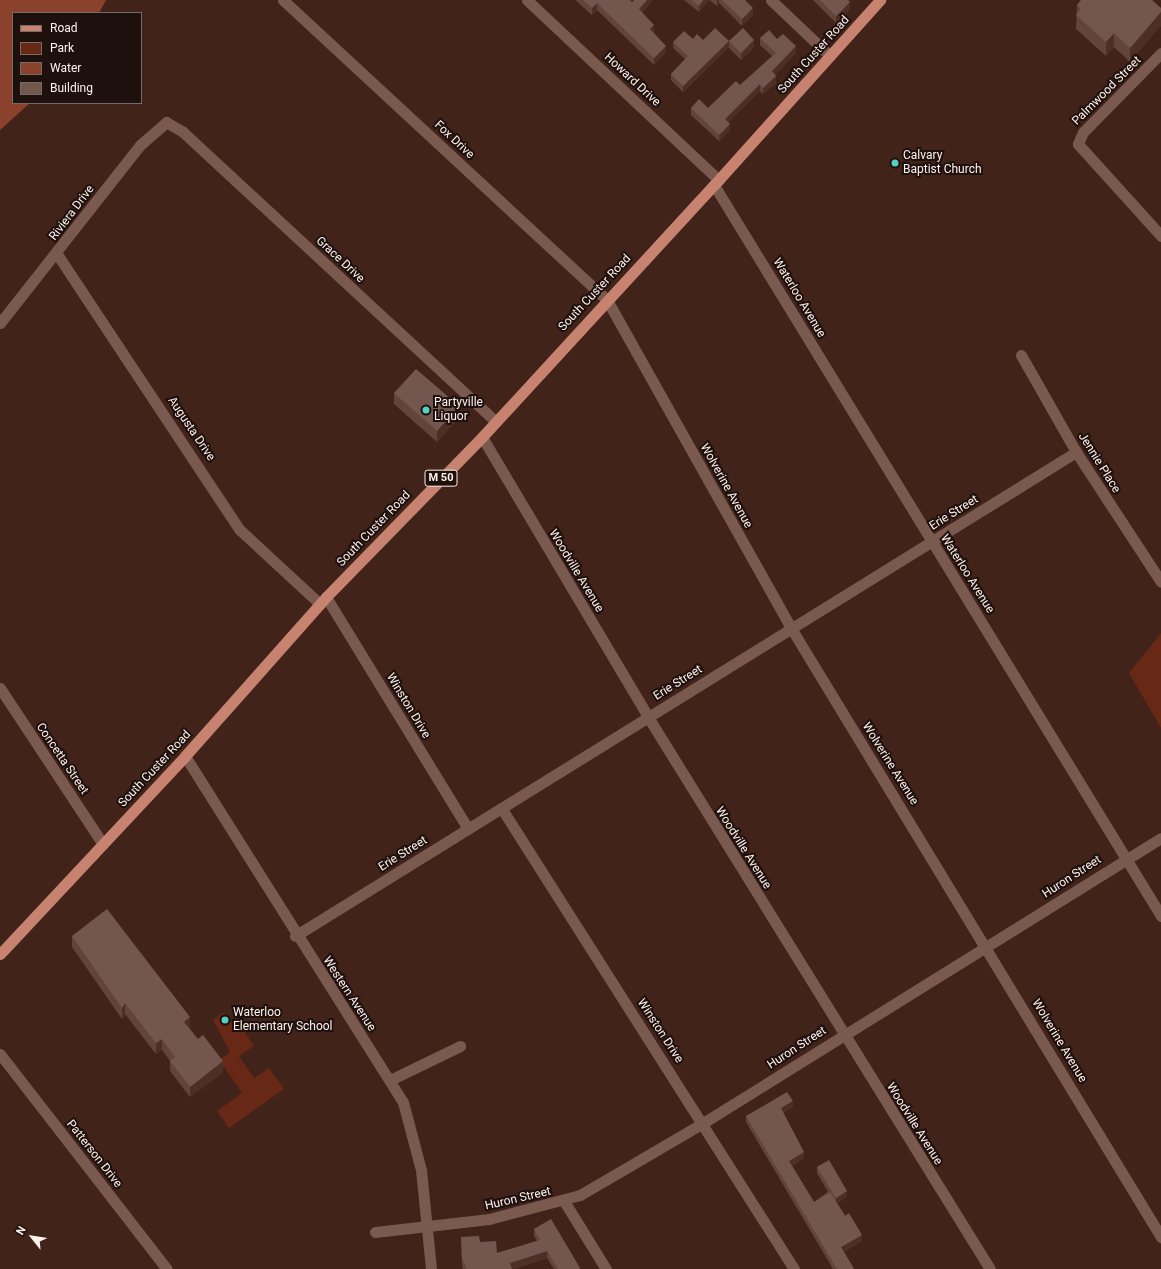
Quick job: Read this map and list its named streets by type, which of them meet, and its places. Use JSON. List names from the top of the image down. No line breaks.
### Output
{"streets":{"main road":["South Custer Road","M 50"],"street":["Howard Drive","Palmwood Street","Fox Drive","Riviera Drive","Grace Drive","Waterloo Avenue","Augusta Drive","Jennie Place","Wolverine Avenue","Erie Street","Woodville Avenue","Winston Drive","Concetta Street","Huron Street","Western Avenue","Patterson Drive"]},"crossings":[["South Custer Road","Howard Drive"],["South Custer Road","Fox Drive"],["South Custer Road","Grace Drive"],["South Custer Road","Waterloo Avenue"],["South Custer Road","Augusta Drive"],["South Custer Road","Wolverine Avenue"],["South Custer Road","Woodville Avenue"],["South Custer Road","Winston Drive"],["South Custer Road","Concetta Street"],["South Custer Road","Western Avenue"],["Howard Drive","Waterloo Avenue"],["Fox Drive","Wolverine Avenue"],["Riviera Drive","Grace Drive"],["Riviera Drive","Augusta Drive"],["Waterloo Avenue","Erie Street"],["Waterloo Avenue","Huron Street"],["Augusta Drive","Winston Drive"],["Jennie Place","Erie Street"],["Wolverine Avenue","Erie Street"],["Wolverine Avenue","Huron Street"],["Erie Street","Woodville Avenue"],["Erie Street","Winston Drive"],["Erie Street","Western Avenue"],["Woodville Avenue","Huron Street"],["Winston Drive","Huron Street"],["Huron Street","Western Avenue"]],"places":["Calvary Baptist Church","Partyville Liquor","Waterloo Elementary School"],"legend":["Road","Park","Water","Building"],"north":"top left"}
